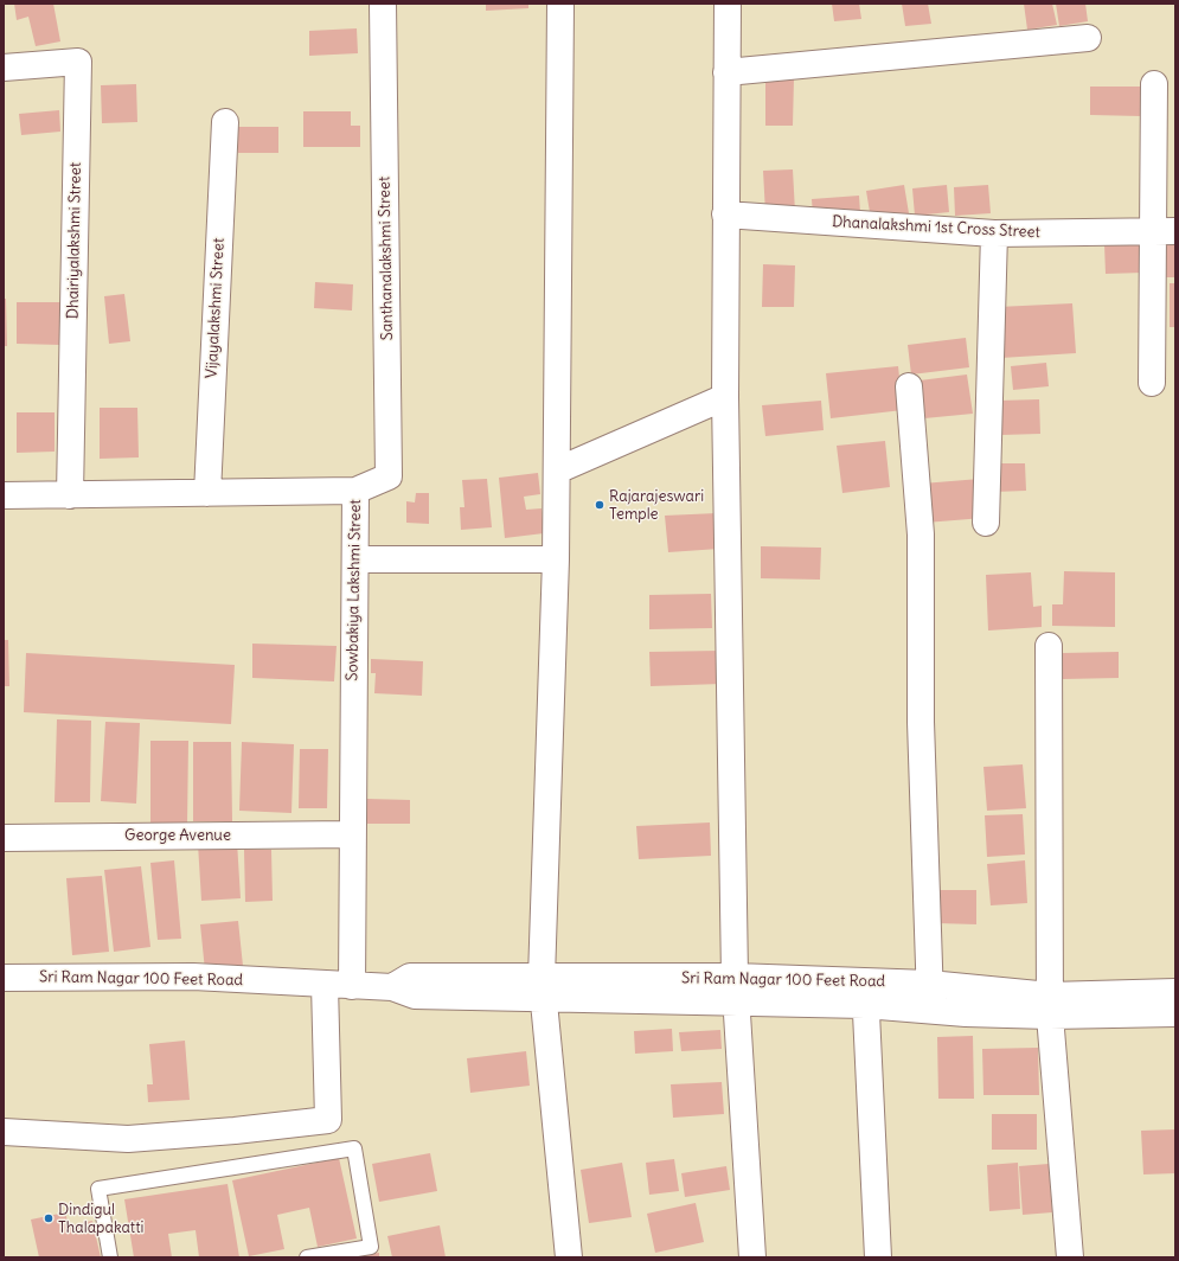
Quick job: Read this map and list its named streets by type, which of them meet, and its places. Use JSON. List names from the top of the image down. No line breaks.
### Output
{"streets":{"street":["Dhanalakshmi 1st Cross Street","Dhairiyalakshmi Street","Santhanalakshmi Street","Vijayalakshmi Street","Sowbakiya Lakshmi Street","George Avenue","Sri Ram Nagar 100 Feet Road"]},"crossings":[["Dhairiyalakshmi Street","Sowbakiya Lakshmi Street"],["Santhanalakshmi Street","Sowbakiya Lakshmi Street"],["Vijayalakshmi Street","Sowbakiya Lakshmi Street"],["Sowbakiya Lakshmi Street","George Avenue"],["Sowbakiya Lakshmi Street","Sri Ram Nagar 100 Feet Road"]],"places":["Rajarajeswari Temple","Dindigul Thalapakatti"]}
